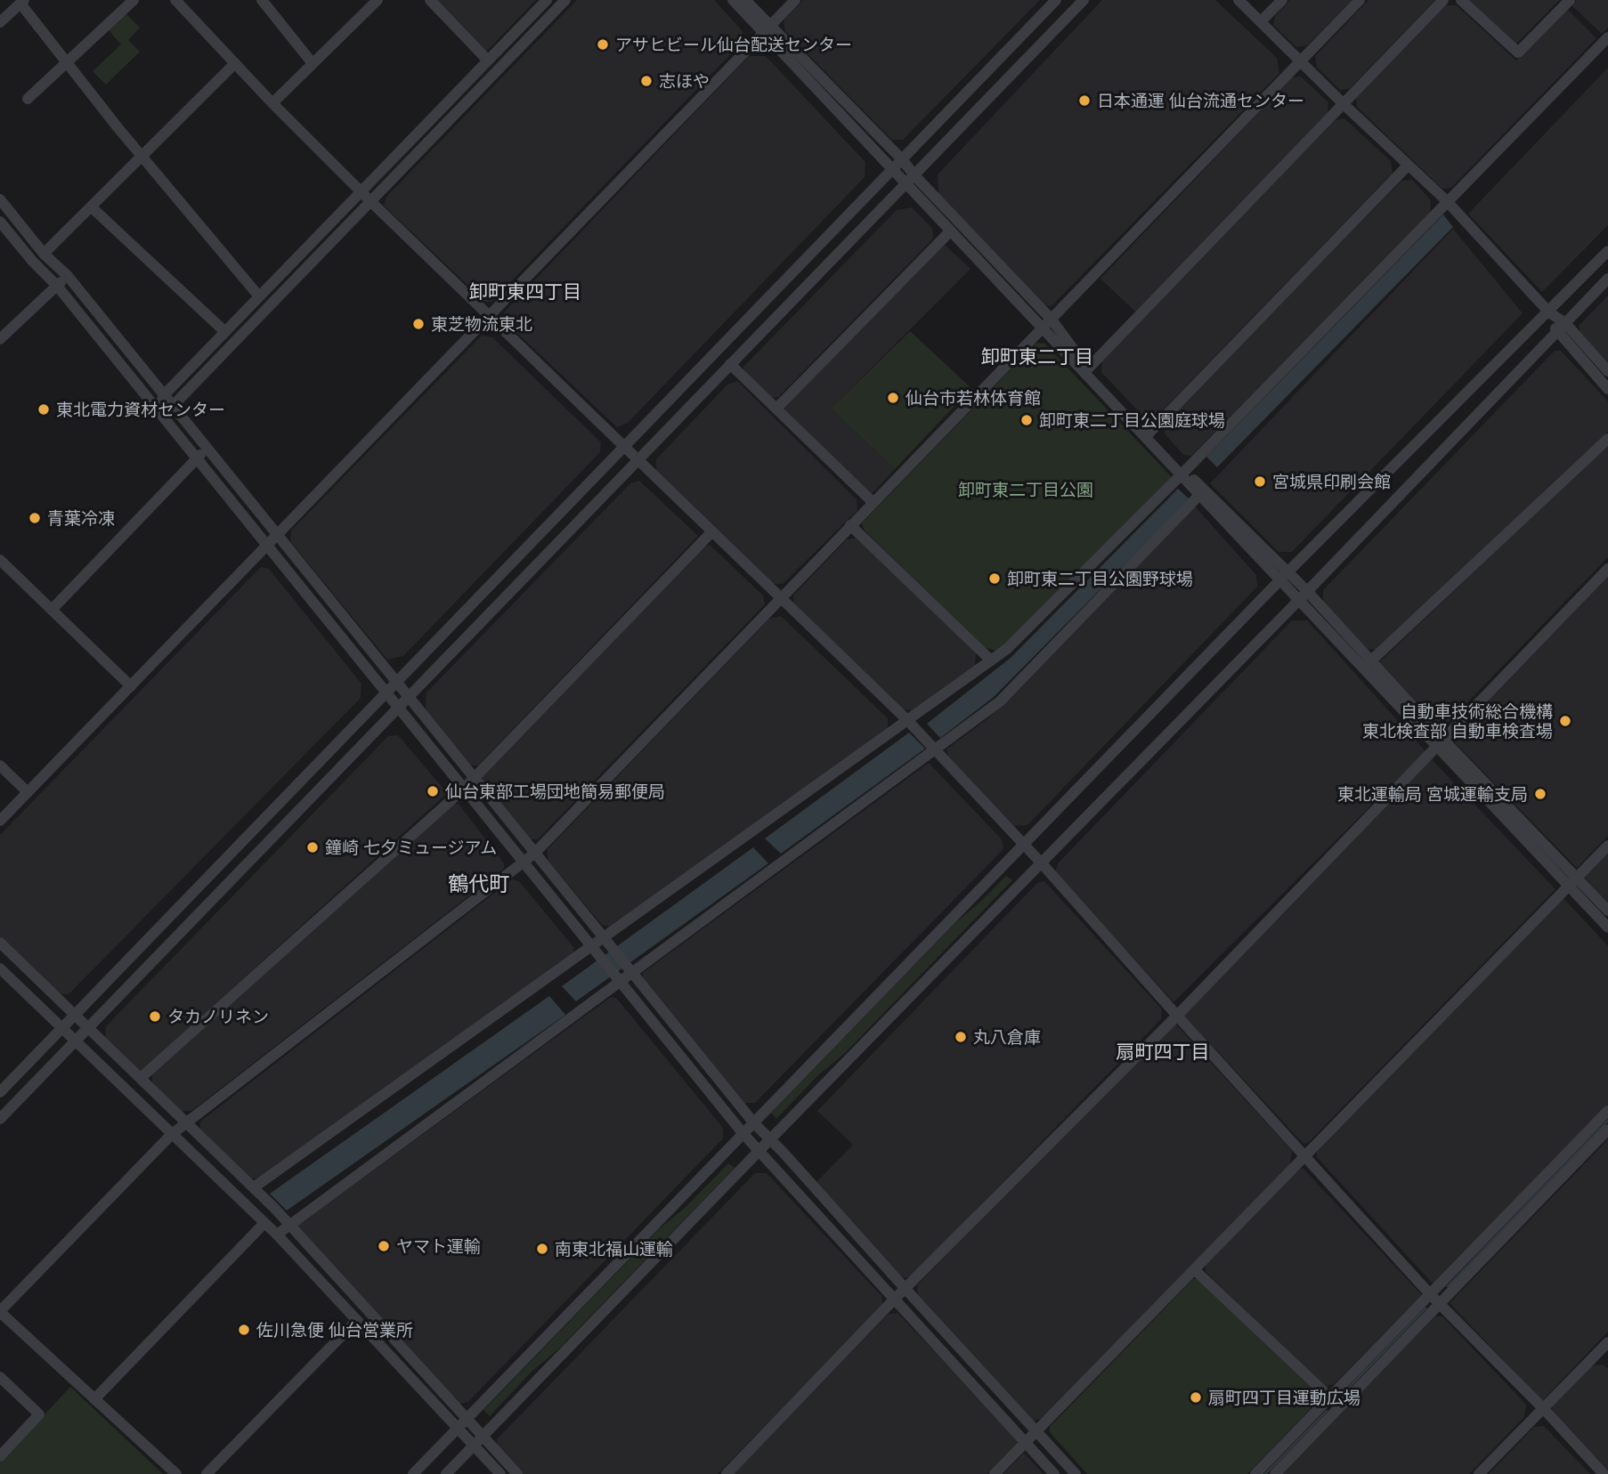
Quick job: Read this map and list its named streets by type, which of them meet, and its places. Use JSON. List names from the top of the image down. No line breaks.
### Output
{"districts":["卸町東四丁目","卸町東二丁目","鶴代町","扇町四丁目"],"parks":["卸町東二丁目公園"],"places":["アサヒビール仙台配送センター","志ほや","日本通運 仙台流通センター","東芝物流東北","仙台市若林体育館","東北電力資材センター","卸町東二丁目公園庭球場","宮城県印刷会館","青葉冷凍","卸町東二丁目公園野球場","自動車技術総合機構 東北検査部 自動車検査場","仙台東部工場団地簡易郵便局","東北運輸局 宮城運輸支局","鐘崎 七夕ミュージアム","タカノリネン","丸八倉庫","ヤマト運輸","南東北福山運輸","佐川急便 仙台営業所","扇町四丁目運動広場"]}
